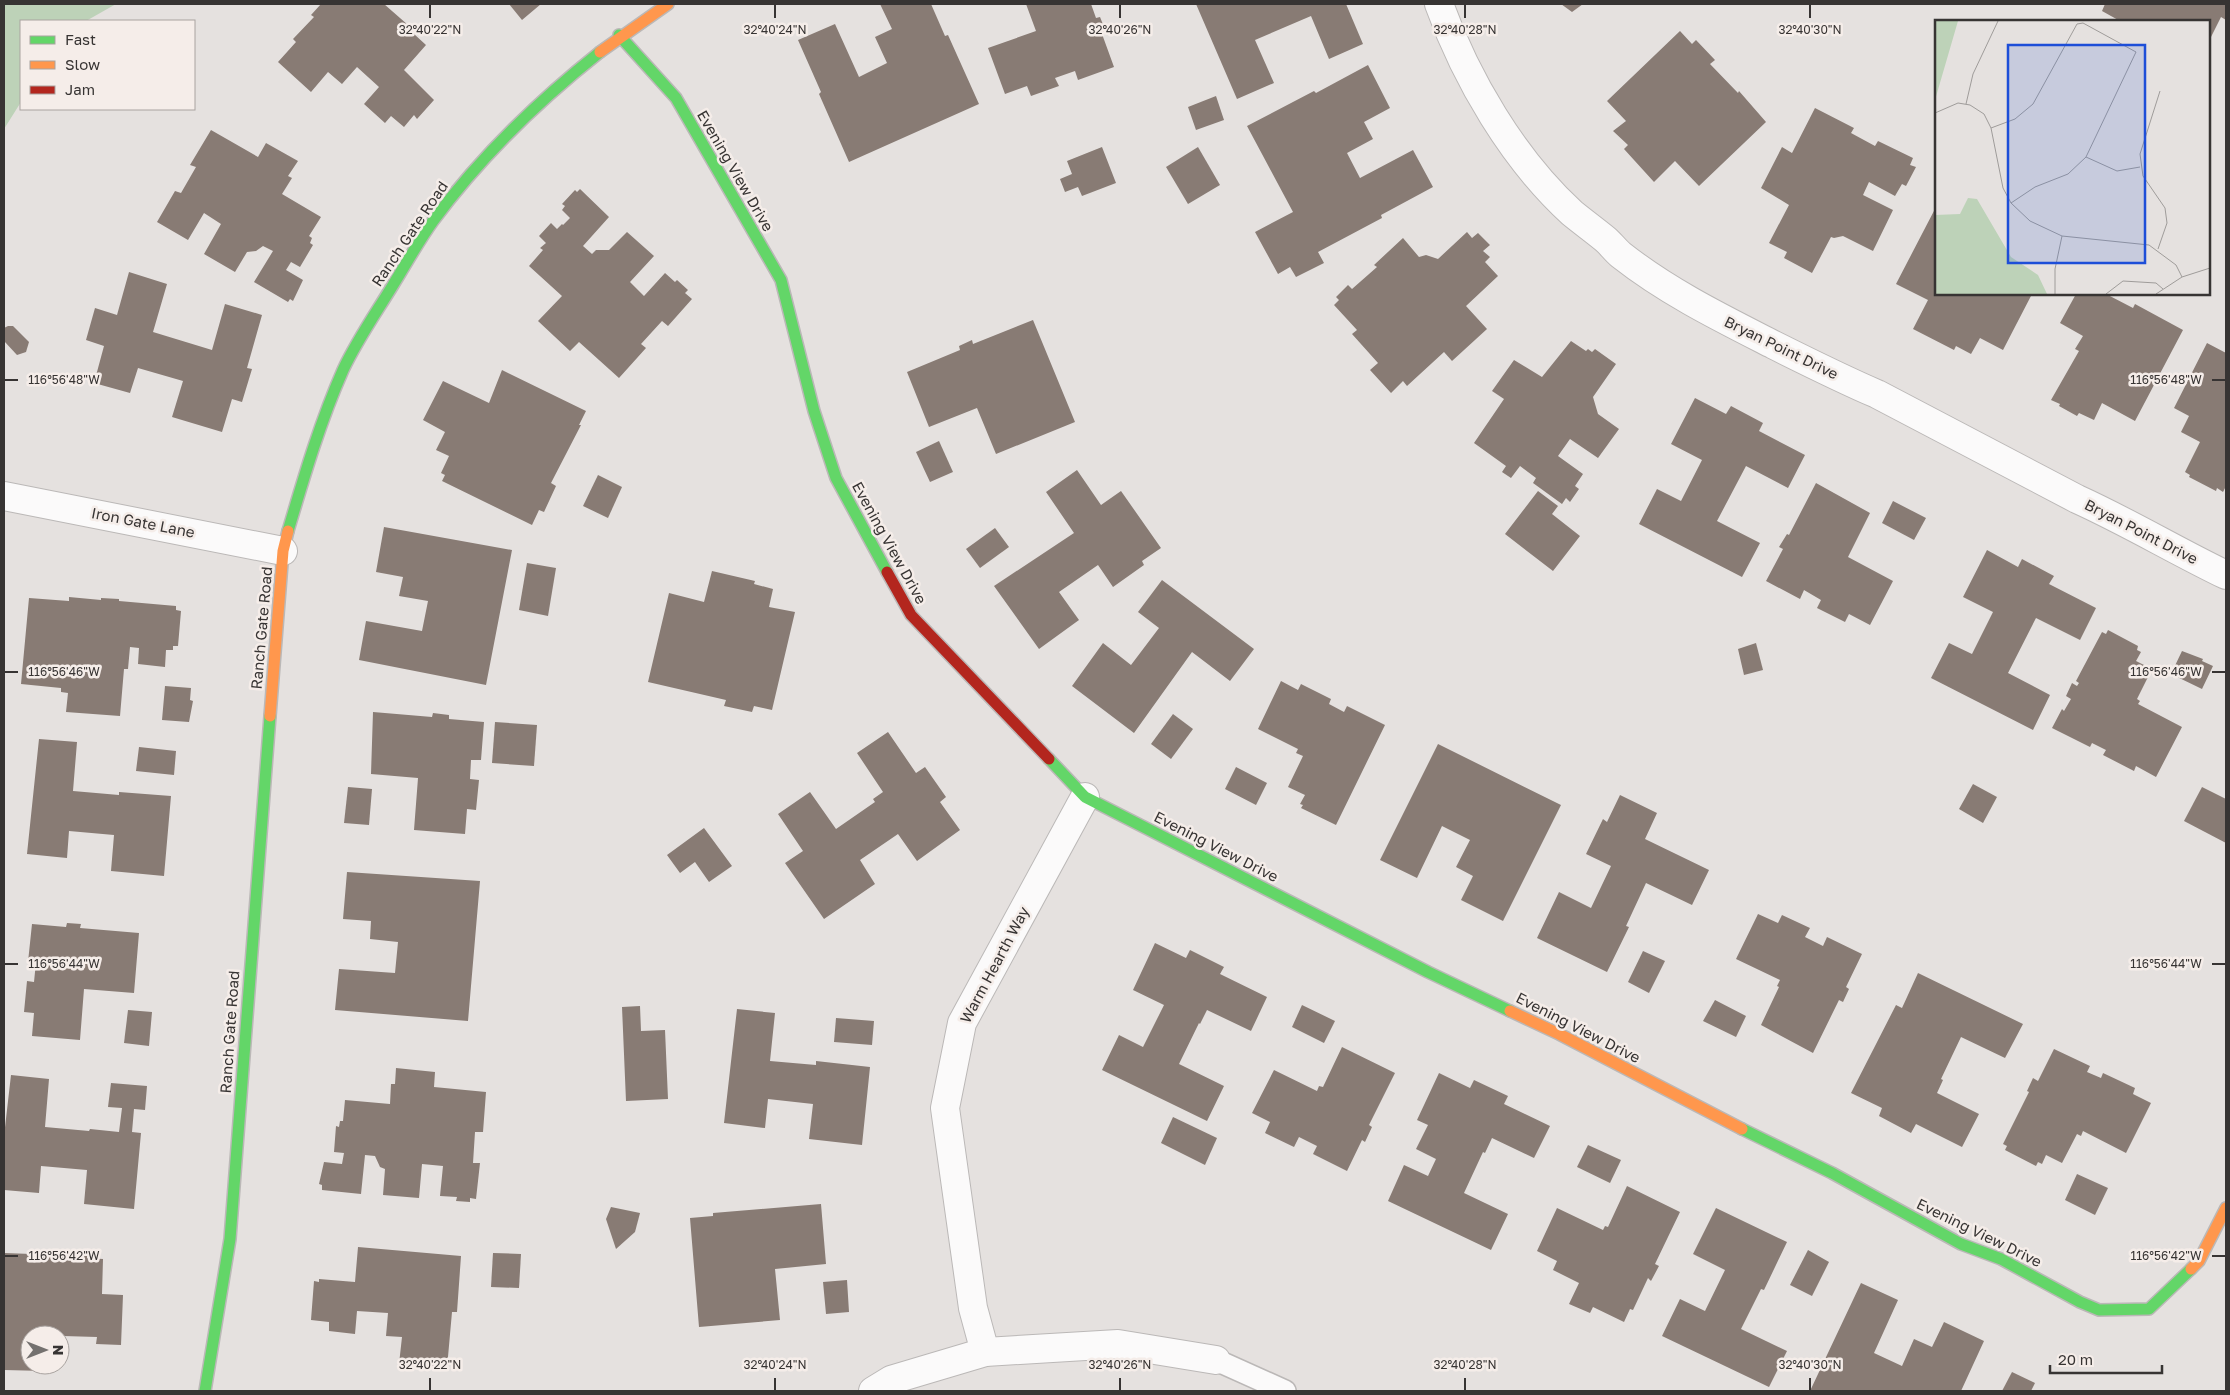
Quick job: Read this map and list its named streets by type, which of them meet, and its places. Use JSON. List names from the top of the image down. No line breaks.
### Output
{"streets":{"street":["Evening View Drive","Ranch Gate Road","Bryan Point Drive","Iron Gate Lane","Warm Hearth Way"]},"crossings":[["Evening View Drive","Ranch Gate Road"],["Evening View Drive","Warm Hearth Way"],["Ranch Gate Road","Iron Gate Lane"]],"legend":["Fast","Slow","Jam"],"scale_bar":"20 m","north":"right","coordinates":["32°40'22\"N","32°40'24\"N","32°40'26\"N","32°40'28\"N","32°40'30\"N","116°56'48\"W","116°56'46\"W","116°56'44\"W","116°56'42\"W"]}
